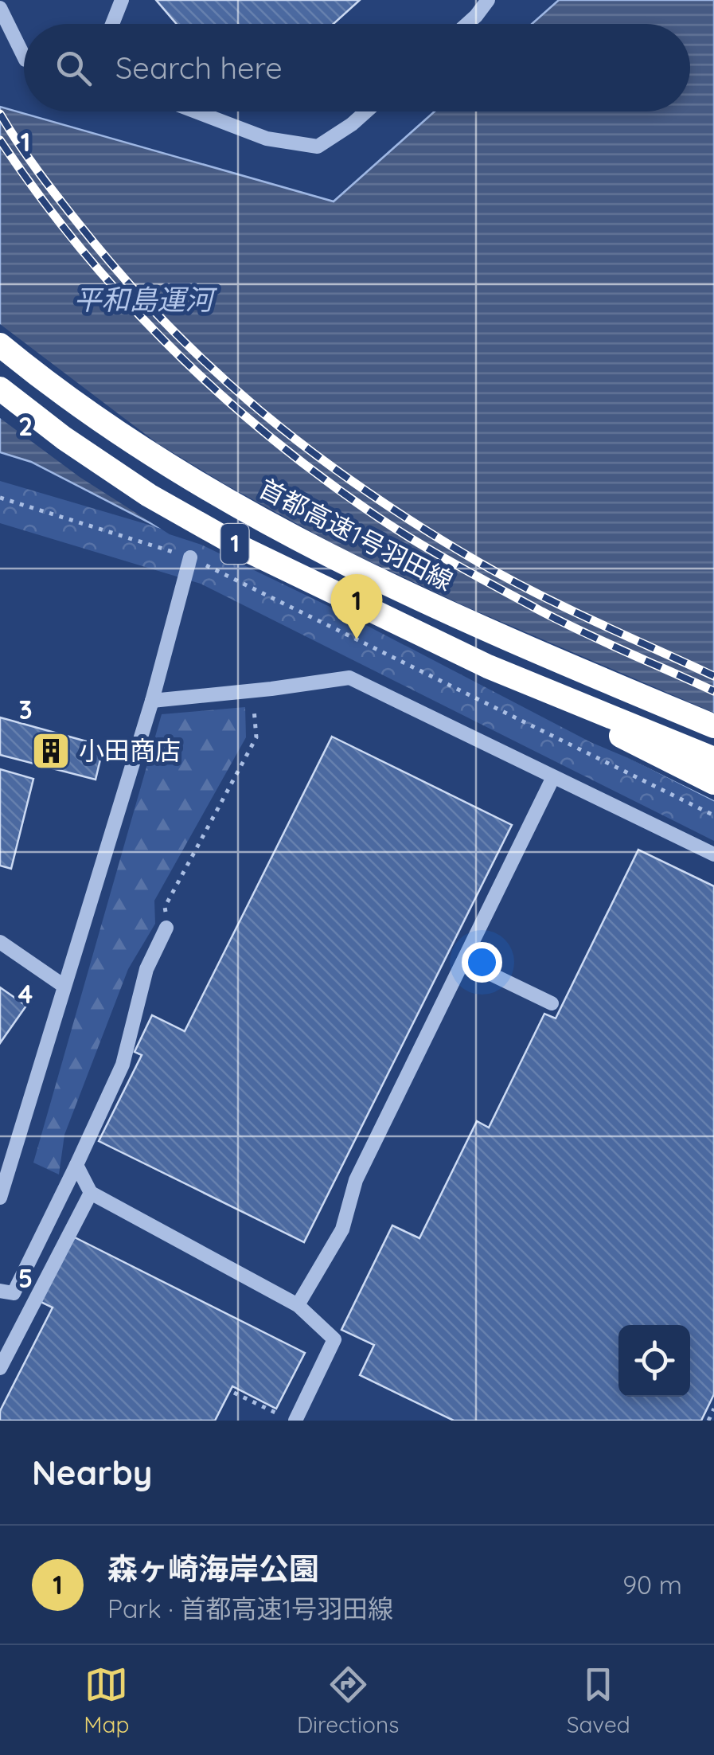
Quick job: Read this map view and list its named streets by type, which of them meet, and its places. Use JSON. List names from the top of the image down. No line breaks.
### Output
{"streets":{"highway":["首都高速1号羽田線","1"]},"water":["平和島運河"],"places":{"building":["小田商店"]},"page":{"search":"Search here","pins":"1","heading":"Nearby","list":[{"mark":"1","name":"森ヶ崎海岸公園","note":"Park · 首都高速1号羽田線","value":"90 m"}],"nav":["Map","Directions","Saved"]},"grid":{"rows":["1","2","3","4","5"]}}
